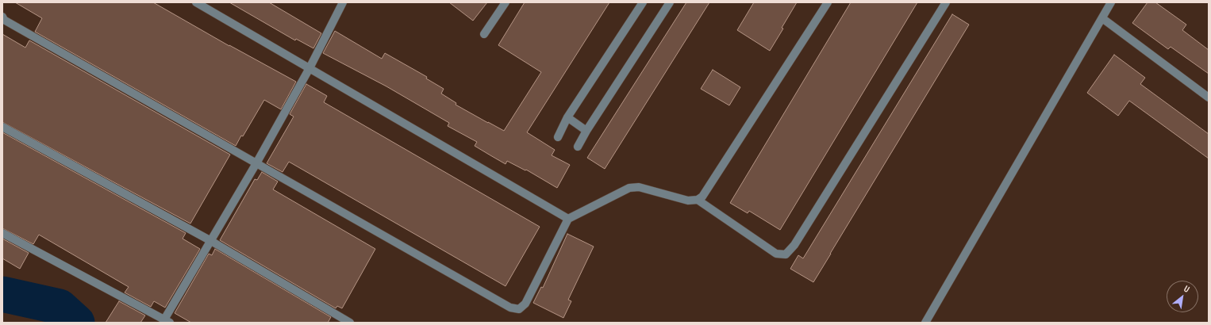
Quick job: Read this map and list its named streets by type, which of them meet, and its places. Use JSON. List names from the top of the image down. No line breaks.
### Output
{"north":"top right"}
